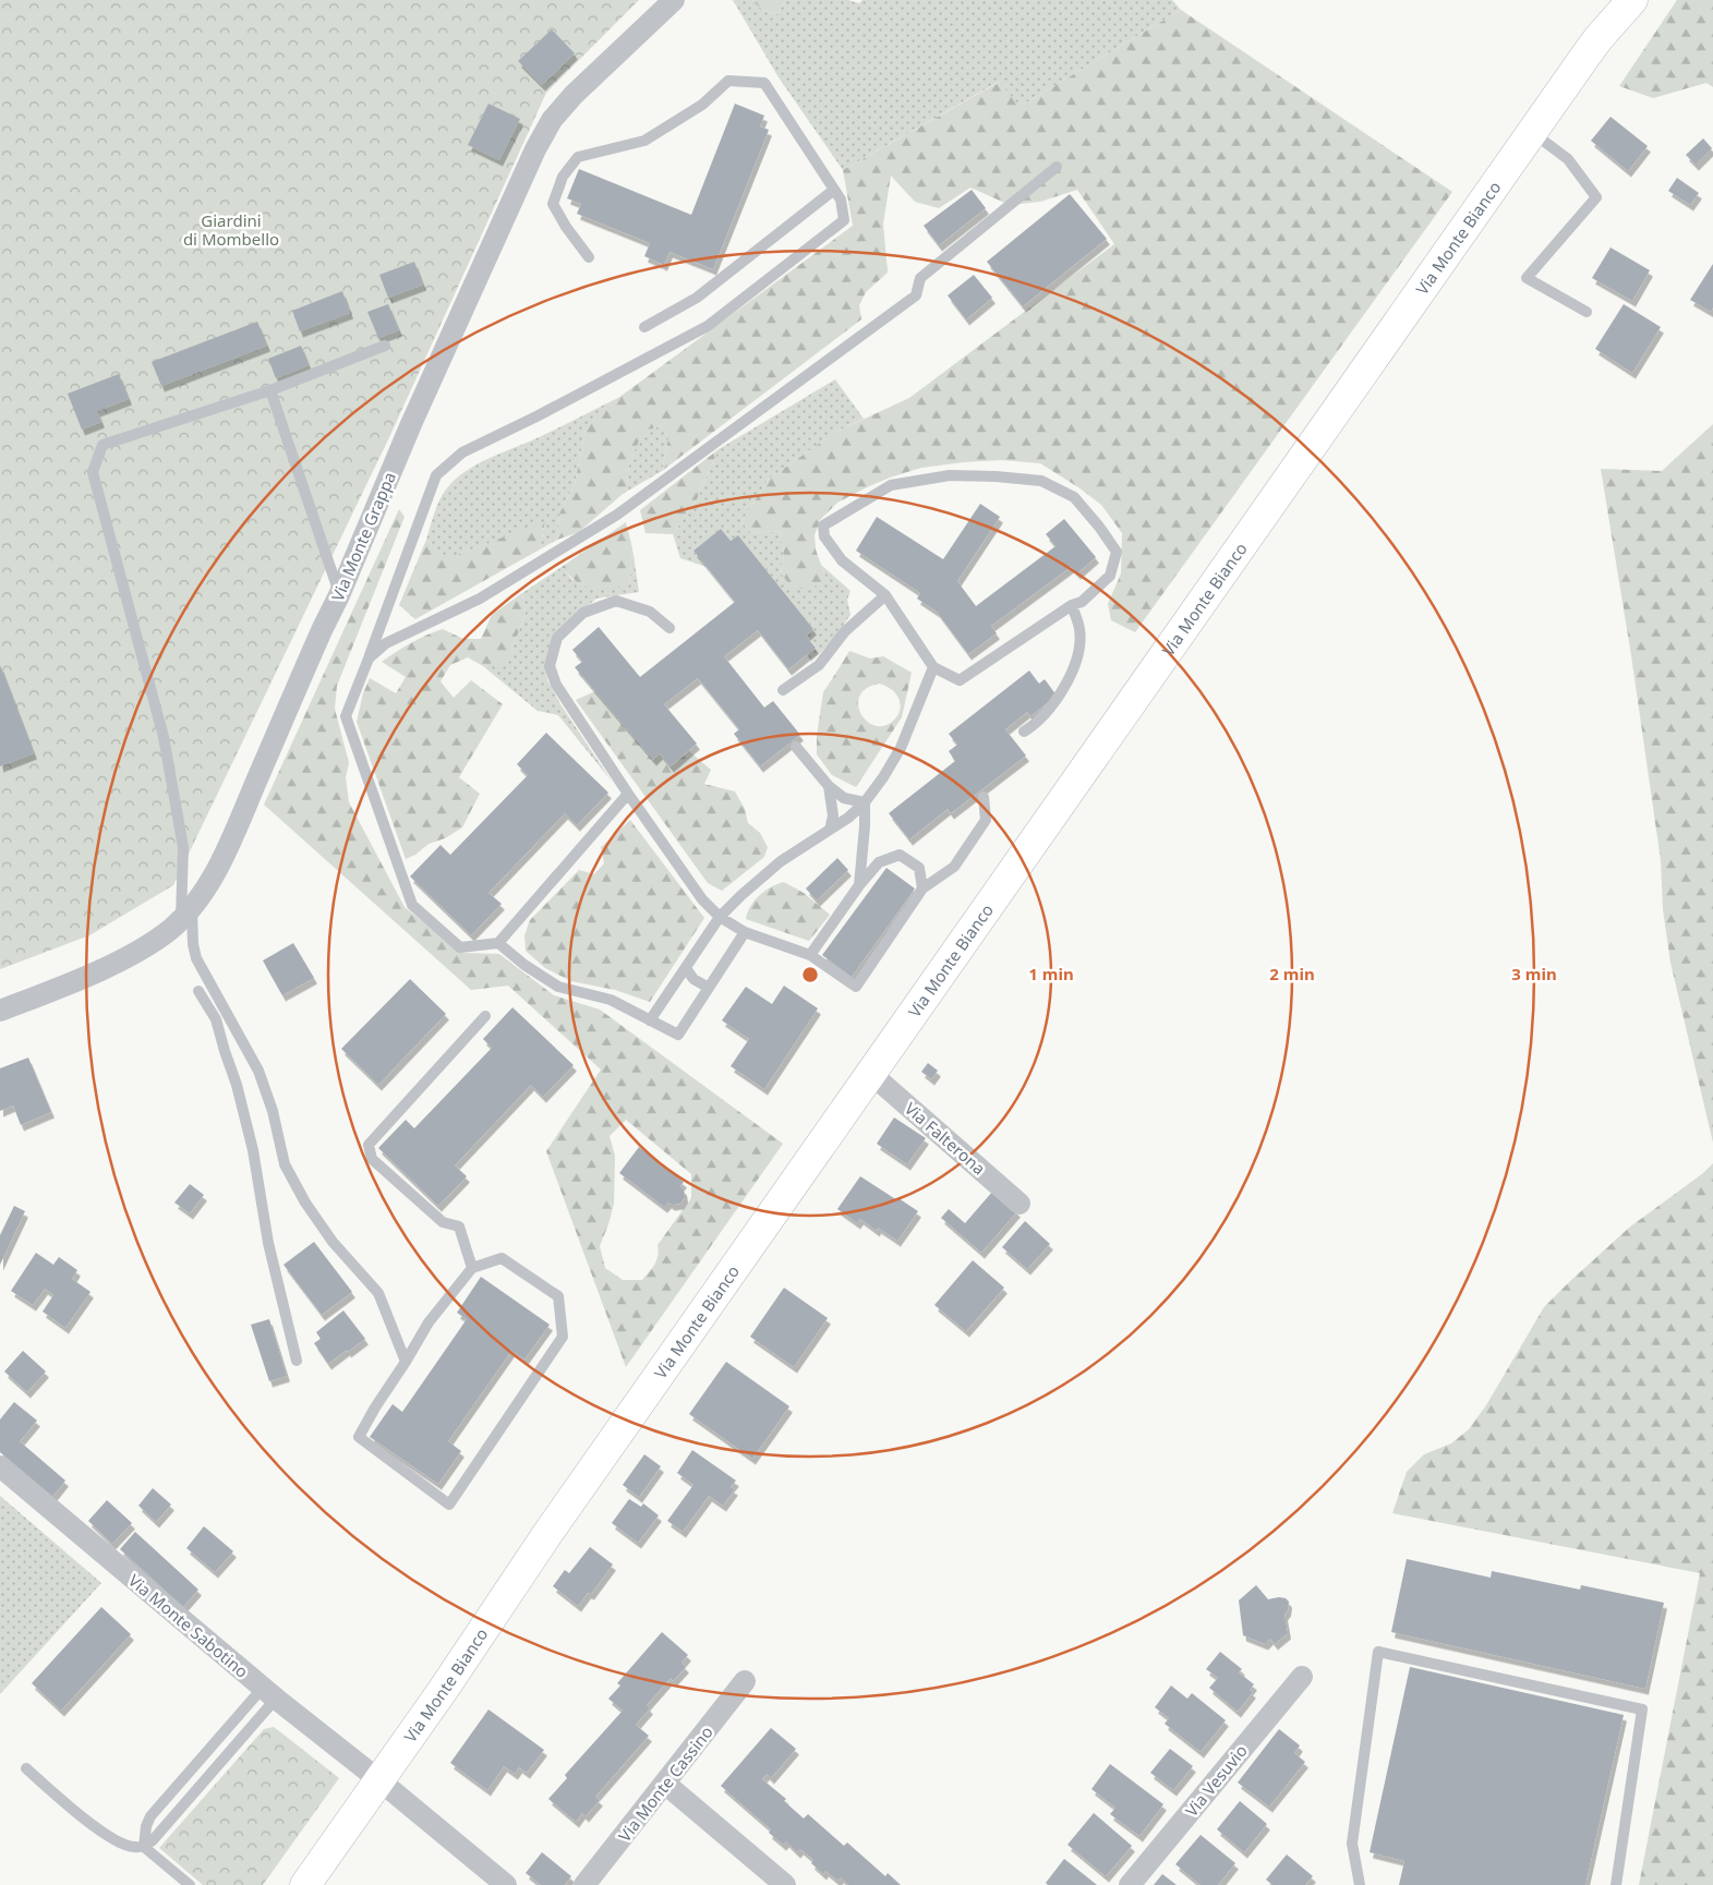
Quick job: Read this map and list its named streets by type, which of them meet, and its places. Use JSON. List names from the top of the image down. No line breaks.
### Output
{"streets":{"main road":["Via Monte Bianco"],"street":["Via Monte Grappa","Via Falterona","Via Monte Sabotino","Via Vesuvio","Via Monte Cassino"]},"crossings":[["Via Monte Bianco","Via Falterona"],["Via Monte Bianco","Via Monte Sabotino"]],"parks":["Giardini di Mombello"],"rings":["1 min","2 min","3 min"]}
